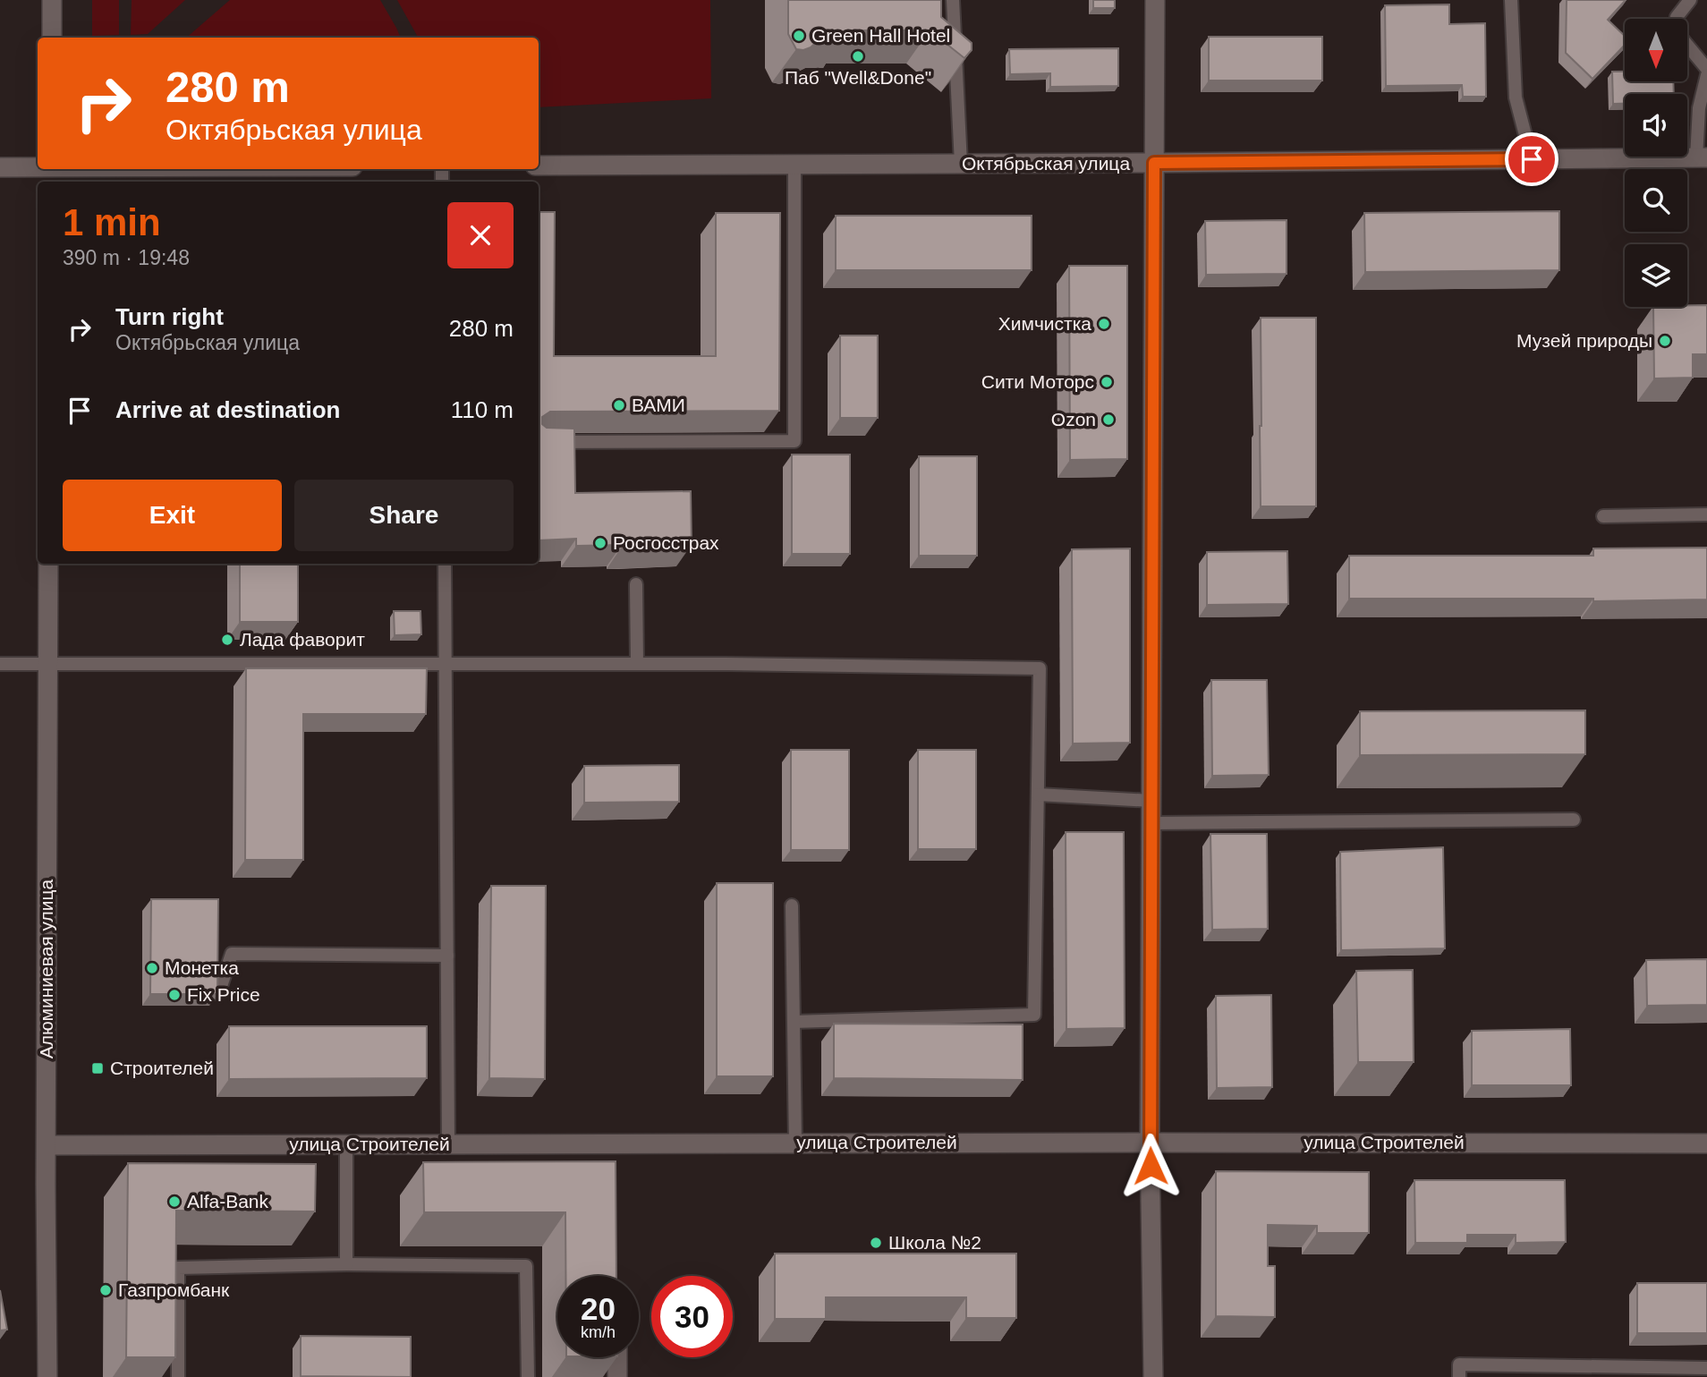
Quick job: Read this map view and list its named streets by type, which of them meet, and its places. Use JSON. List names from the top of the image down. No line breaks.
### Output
{"streets":{"street":["Октябрьская улица","Алюминиевая улица","улица Строителей"]},"crossings":[["Алюминиевая улица","улица Строителей"]],"places":{"other":["Green Hall Hotel","Паб \"Well&Done\"","Химчистка","Музей природы","Сити Моторс","ВАМИ","Ozon","Росгосстрах","Лада фаворит","Монетка","Fix Price","Alfa-Bank","Школа №2","Газпромбанк"],"transit":["Строителей"]},"north":"bottom","page":{"turn":["280 m","Октябрьская улица"],"heading":["1 min","390 m · 19:48"],"list":[{"name":"Turn right","note":"Октябрьская улица","value":"280 m"},{"name":"Arrive at destination","value":"110 m"}],"buttons":["Exit","Share"],"speed":"20 km/h","limit":"30"}}
